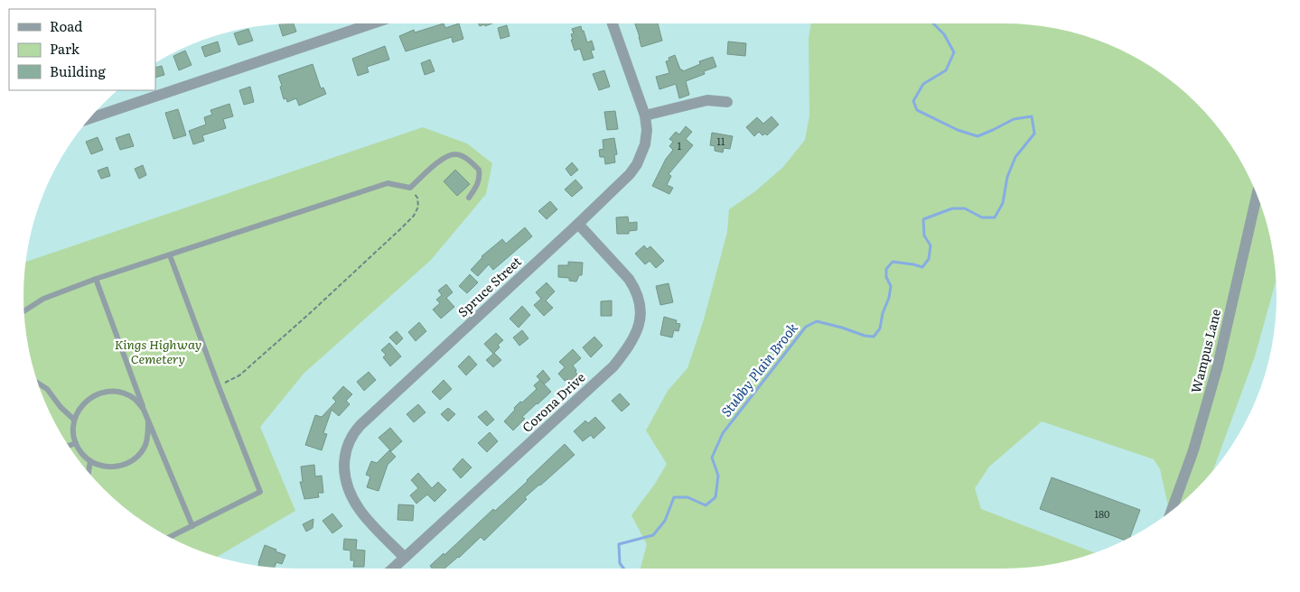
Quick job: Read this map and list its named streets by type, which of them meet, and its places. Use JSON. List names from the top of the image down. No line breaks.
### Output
{"streets":{"street":["Spruce Street","Wampus Lane","Corona Drive"]},"crossings":[["Spruce Street","Corona Drive"]],"water":["Stubby Plain Brook"],"parks":["Kings Highway Cemetery"],"house_numbers":["11","1","180"],"legend":["Road","Park","Building"]}
